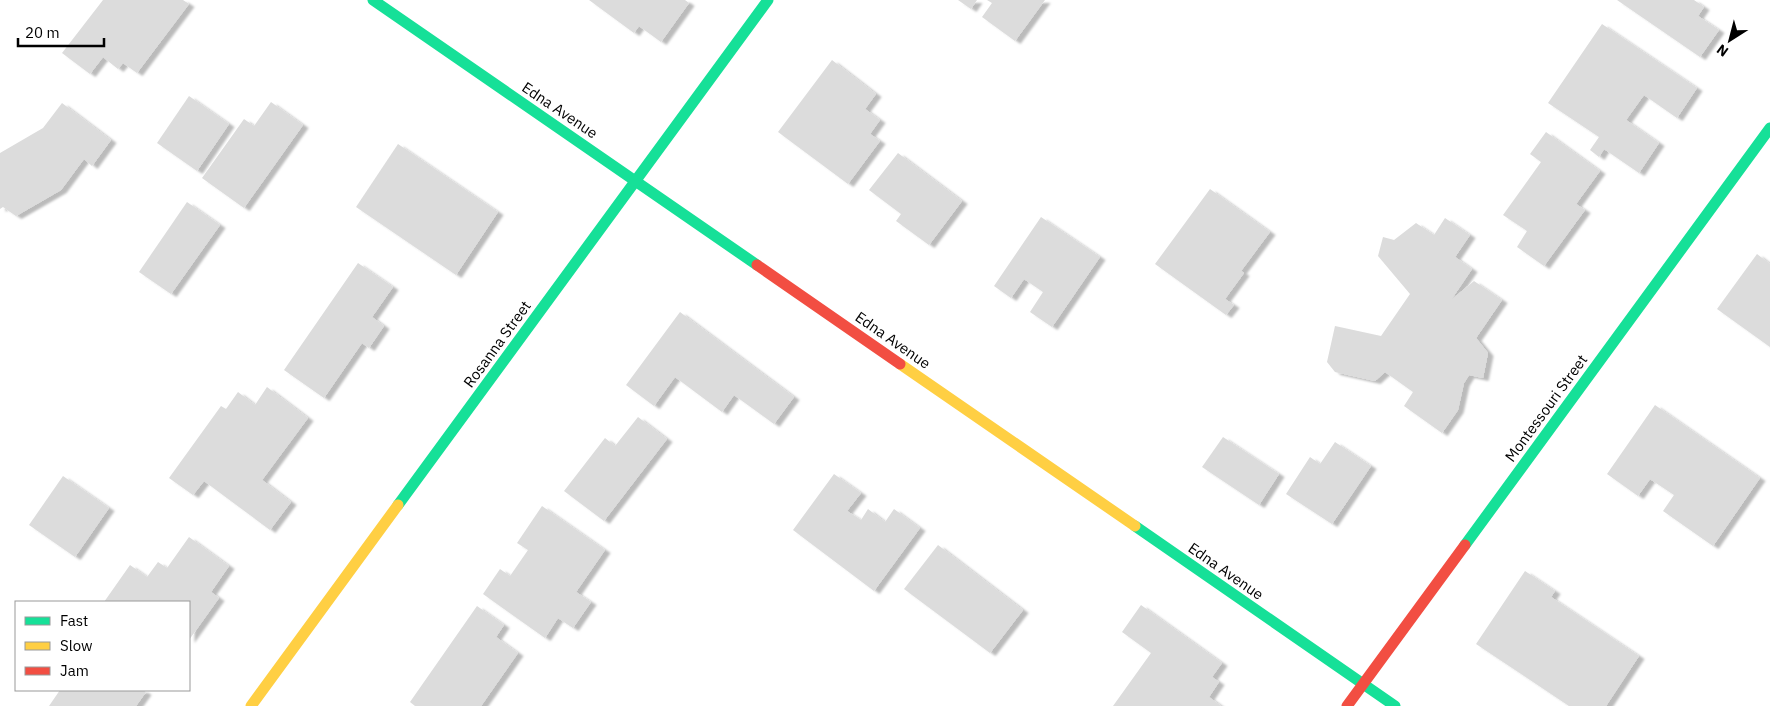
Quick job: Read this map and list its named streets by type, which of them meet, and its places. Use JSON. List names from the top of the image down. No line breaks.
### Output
{"streets":{"street":["Edna Avenue","Rosanna Street","Montessouri Street"]},"crossings":[["Edna Avenue","Rosanna Street"],["Edna Avenue","Montessouri Street"]],"legend":["Fast","Slow","Jam"],"scale_bar":"20 m","north":"bottom left"}
